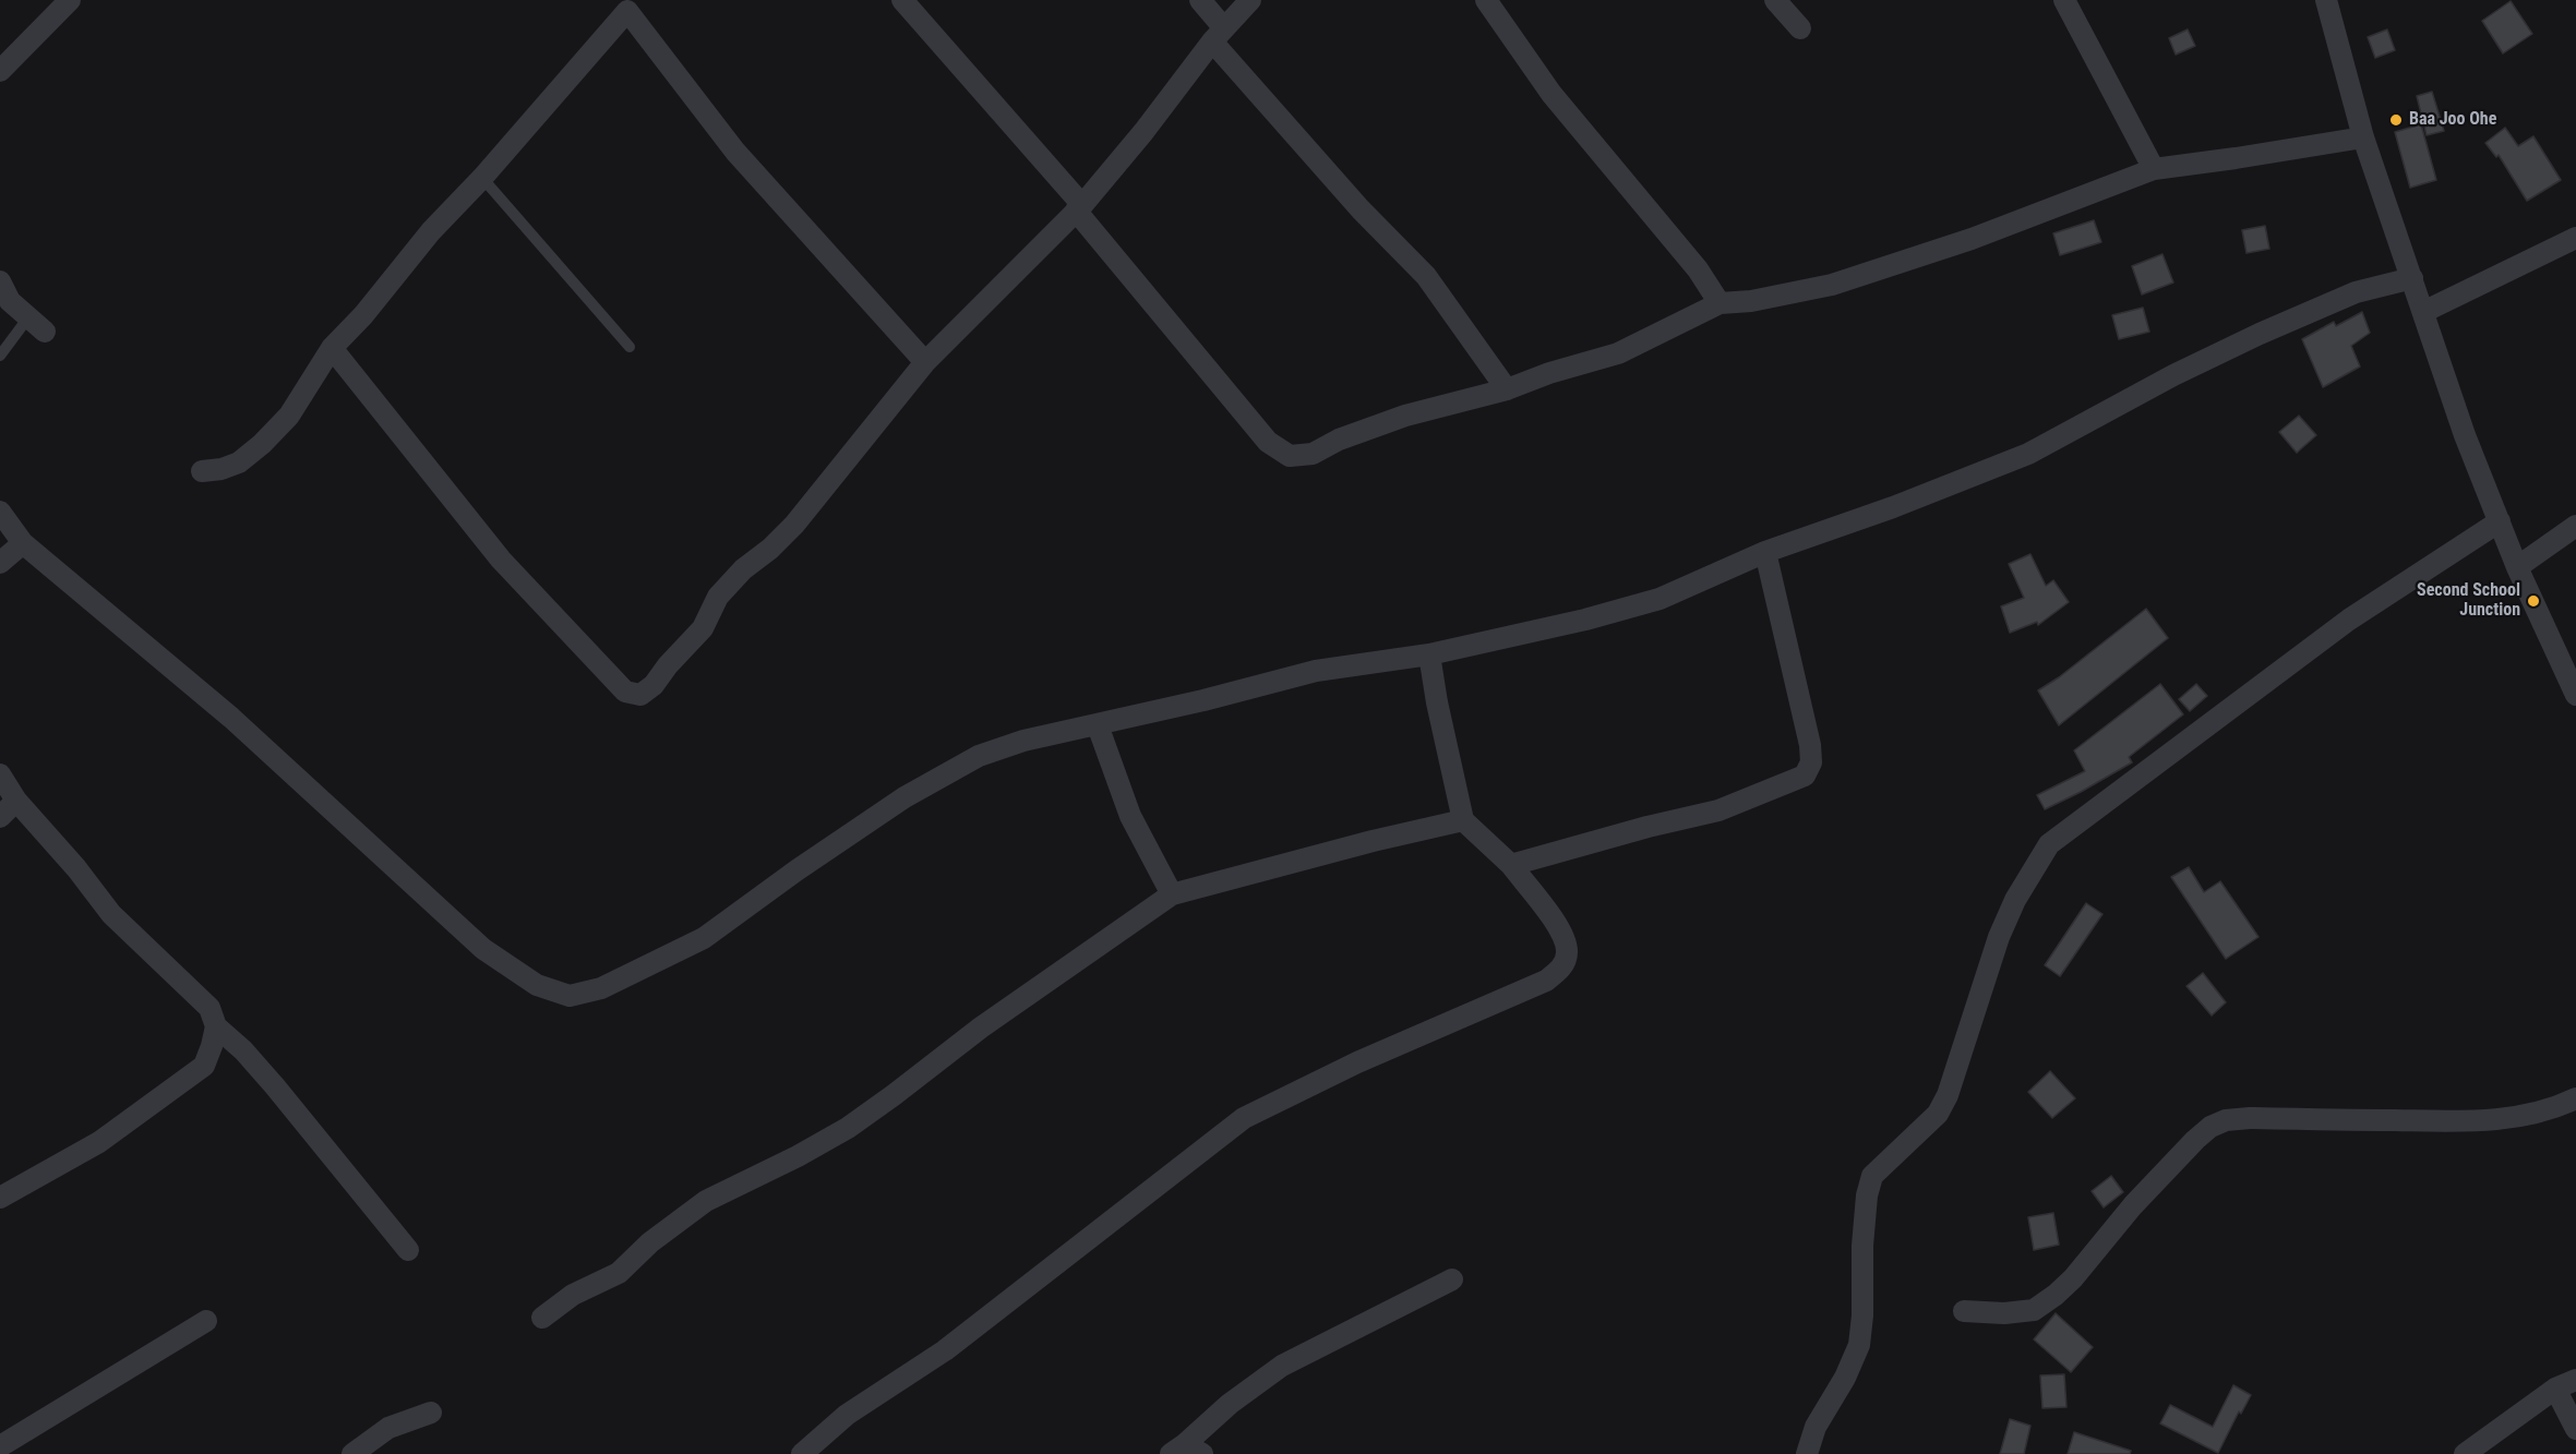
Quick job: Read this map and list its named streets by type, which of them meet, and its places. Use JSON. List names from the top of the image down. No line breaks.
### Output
{"places":["Baa Joo Ohe","Second School Junction"]}
